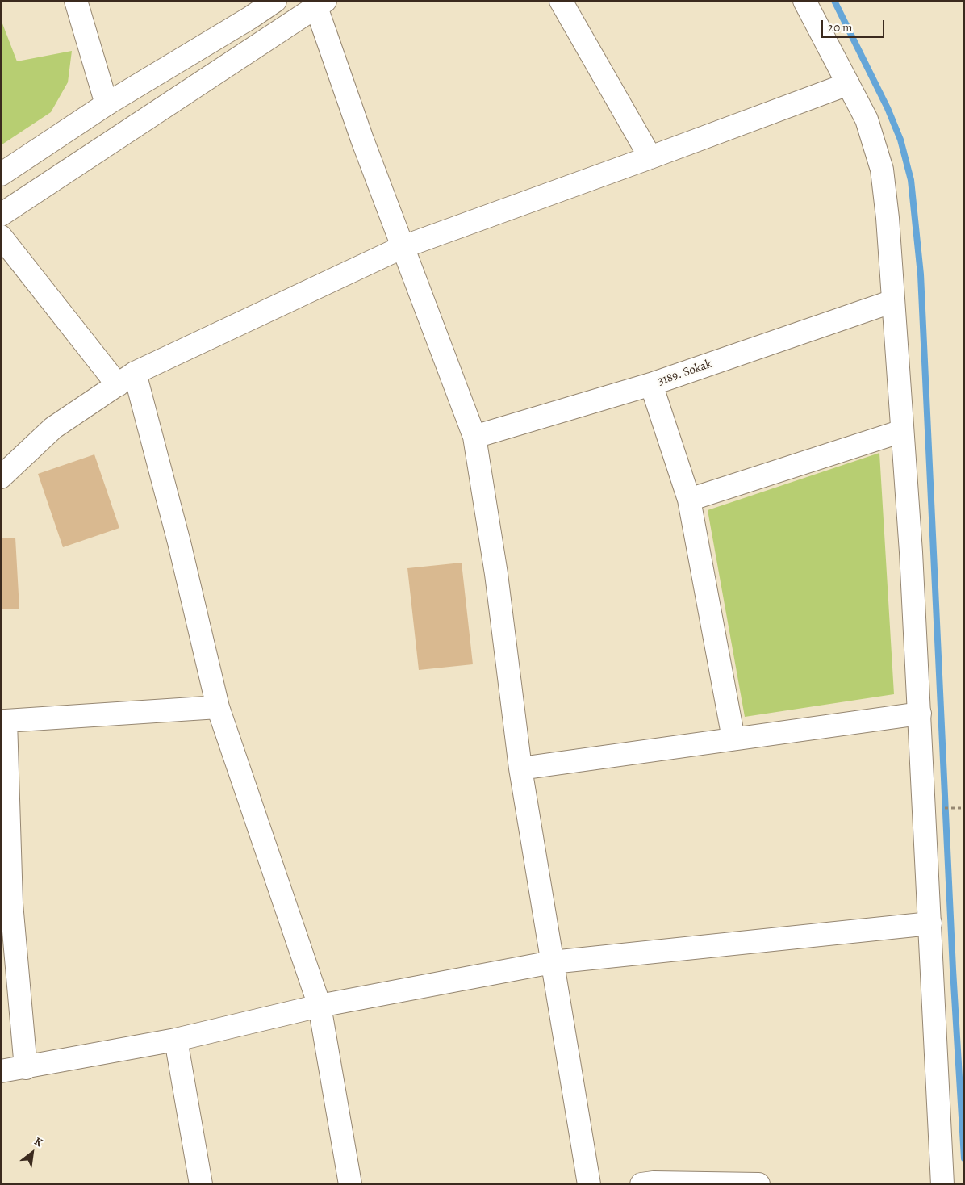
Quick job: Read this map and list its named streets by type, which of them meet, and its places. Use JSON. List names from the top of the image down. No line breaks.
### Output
{"streets":{"street":["3189. Sokak"]},"scale_bar":"20 m","north":"top right"}
